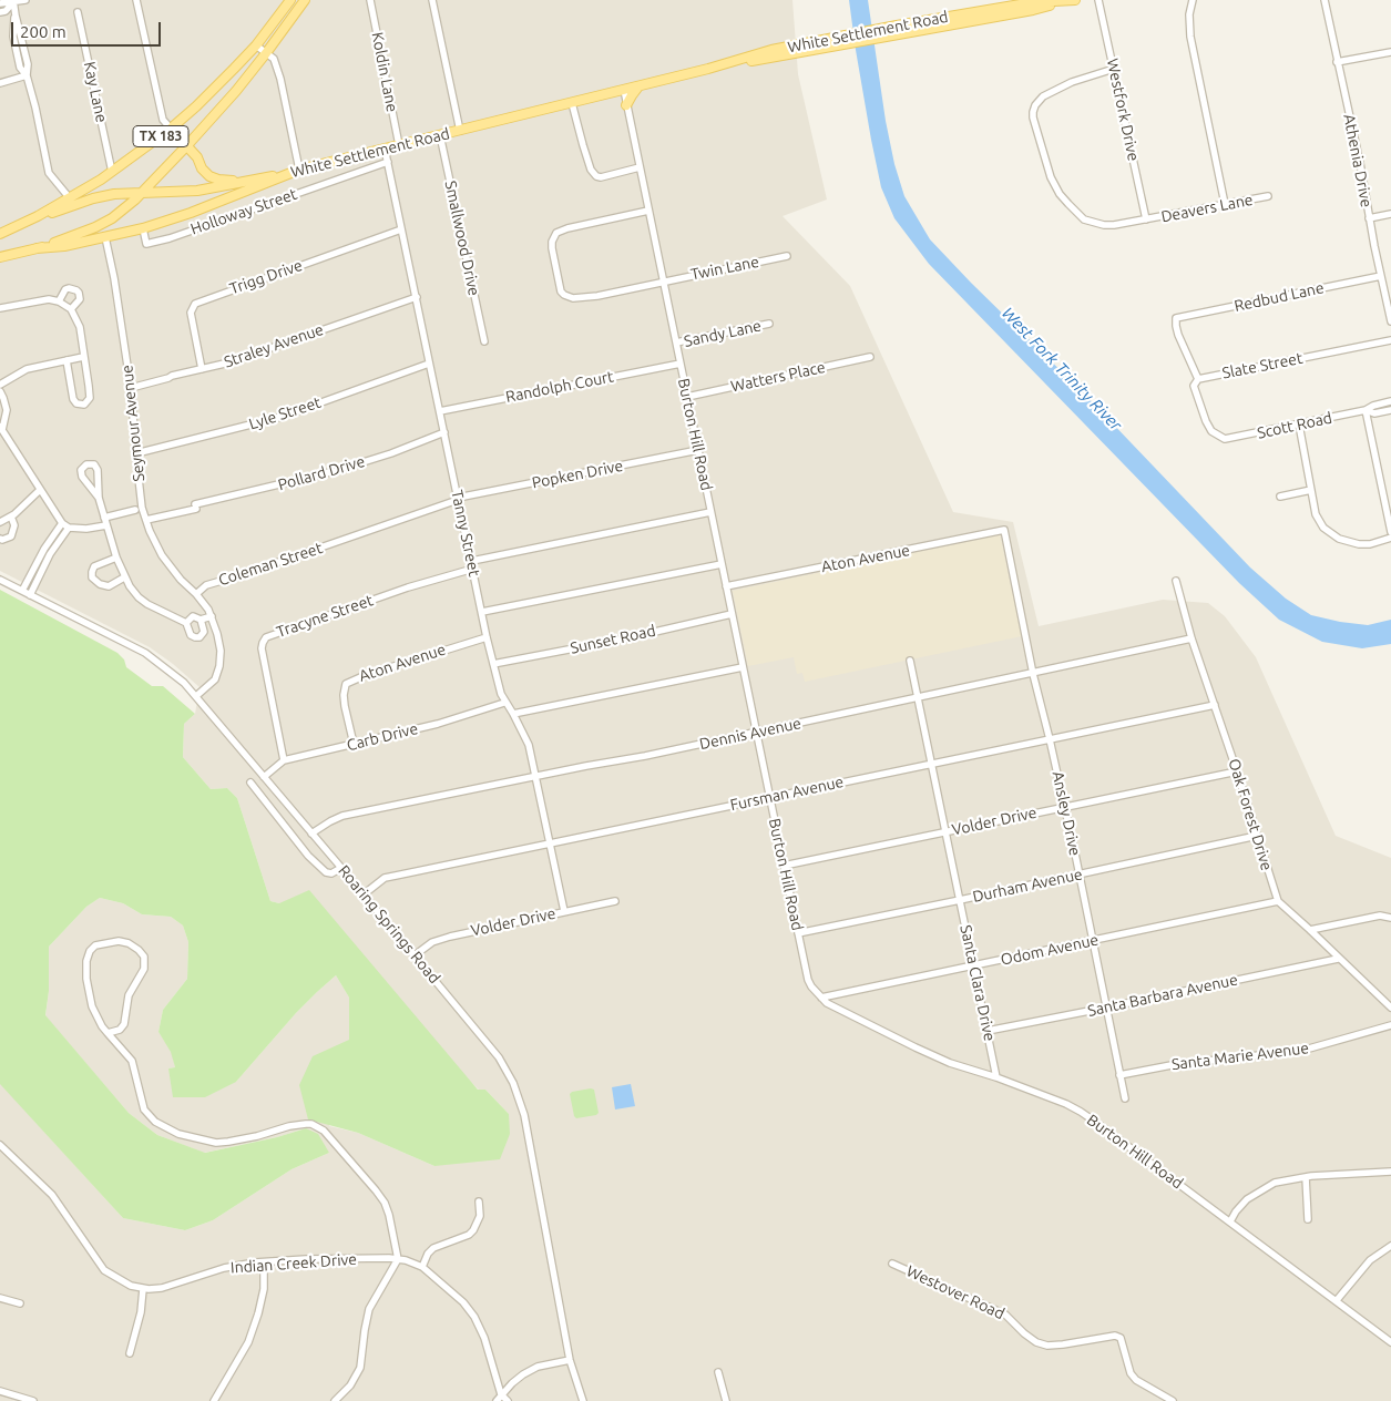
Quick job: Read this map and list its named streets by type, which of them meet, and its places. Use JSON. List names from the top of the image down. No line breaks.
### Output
{"streets":{"main road":["White Settlement Road","TX 183"],"street":["Koldin Lane","Kay Lane","Westfork Drive","Athenia Drive","Deavers Lane","Holloway Street","Smallwood Drive","Twin Lane","Trigg Drive","Redbud Lane","Sandy Lane","Straley Avenue","Slate Street","Watters Place","Randolph Court","Lyle Street","Seymour Avenue","Scott Road","Burton Hill Road","Pollard Drive","Popken Drive","Tanny Street","Aton Avenue","Coleman Street","Tracyne Street","Sunset Road","Dennis Avenue","Carb Drive","Fursman Avenue","Ansley Drive","Oak Forest Drive","Volder Drive","Durham Avenue","Roaring Springs Road","Odom Avenue","Santa Clara Drive","Santa Barbara Avenue","Santa Marie Avenue","Indian Creek Drive","Westover Road"]},"crossings":[["White Settlement Road","Koldin Lane"],["White Settlement Road","TX 183"],["White Settlement Road","Holloway Street"],["White Settlement Road","Smallwood Drive"],["White Settlement Road","Seymour Avenue"],["White Settlement Road","Burton Hill Road"],["White Settlement Road","Tanny Street"],["Kay Lane","TX 183"],["Westfork Drive","Deavers Lane"],["Athenia Drive","Redbud Lane"],["Holloway Street","Tanny Street"],["Twin Lane","Burton Hill Road"],["Trigg Drive","Straley Avenue"],["Trigg Drive","Tanny Street"],["Redbud Lane","Slate Street"],["Redbud Lane","Scott Road"],["Sandy Lane","Burton Hill Road"],["Straley Avenue","Seymour Avenue"],["Straley Avenue","Tanny Street"],["Slate Street","Scott Road"],["Watters Place","Burton Hill Road"],["Randolph Court","Burton Hill Road"],["Randolph Court","Tanny Street"],["Lyle Street","Seymour Avenue"],["Lyle Street","Tanny Street"],["Seymour Avenue","Pollard Drive"],["Seymour Avenue","Coleman Street"],["Burton Hill Road","Popken Drive"],["Burton Hill Road","Aton Avenue"],["Burton Hill Road","Sunset Road"],["Burton Hill Road","Dennis Avenue"],["Burton Hill Road","Fursman Avenue"],["Burton Hill Road","Volder Drive"],["Burton Hill Road","Durham Avenue"],["Burton Hill Road","Odom Avenue"],["Burton Hill Road","Santa Clara Drive"],["Pollard Drive","Tanny Street"],["Popken Drive","Tanny Street"],["Popken Drive","Coleman Street"],["Tanny Street","Aton Avenue"],["Tanny Street","Coleman Street"],["Tanny Street","Tracyne Street"],["Tanny Street","Sunset Road"],["Tanny Street","Dennis Avenue"],["Tanny Street","Carb Drive"],["Tanny Street","Fursman Avenue"],["Tanny Street","Volder Drive"],["Aton Avenue","Carb Drive"],["Aton Avenue","Ansley Drive"],["Coleman Street","Roaring Springs Road"],["Tracyne Street","Carb Drive"],["Dennis Avenue","Ansley Drive"],["Dennis Avenue","Oak Forest Drive"],["Dennis Avenue","Roaring Springs Road"],["Dennis Avenue","Santa Clara Drive"],["Carb Drive","Roaring Springs Road"],["Fursman Avenue","Ansley Drive"],["Fursman Avenue","Oak Forest Drive"],["Fursman Avenue","Roaring Springs Road"],["Fursman Avenue","Santa Clara Drive"],["Ansley Drive","Volder Drive"],["Ansley Drive","Durham Avenue"],["Ansley Drive","Odom Avenue"],["Ansley Drive","Santa Barbara Avenue"],["Ansley Drive","Santa Marie Avenue"],["Oak Forest Drive","Volder Drive"],["Oak Forest Drive","Durham Avenue"],["Oak Forest Drive","Odom Avenue"],["Volder Drive","Roaring Springs Road"],["Volder Drive","Santa Clara Drive"],["Durham Avenue","Santa Clara Drive"],["Odom Avenue","Santa Clara Drive"],["Santa Clara Drive","Santa Barbara Avenue"]],"water":["West Fork Trinity River"],"scale_bar":"200 m"}
